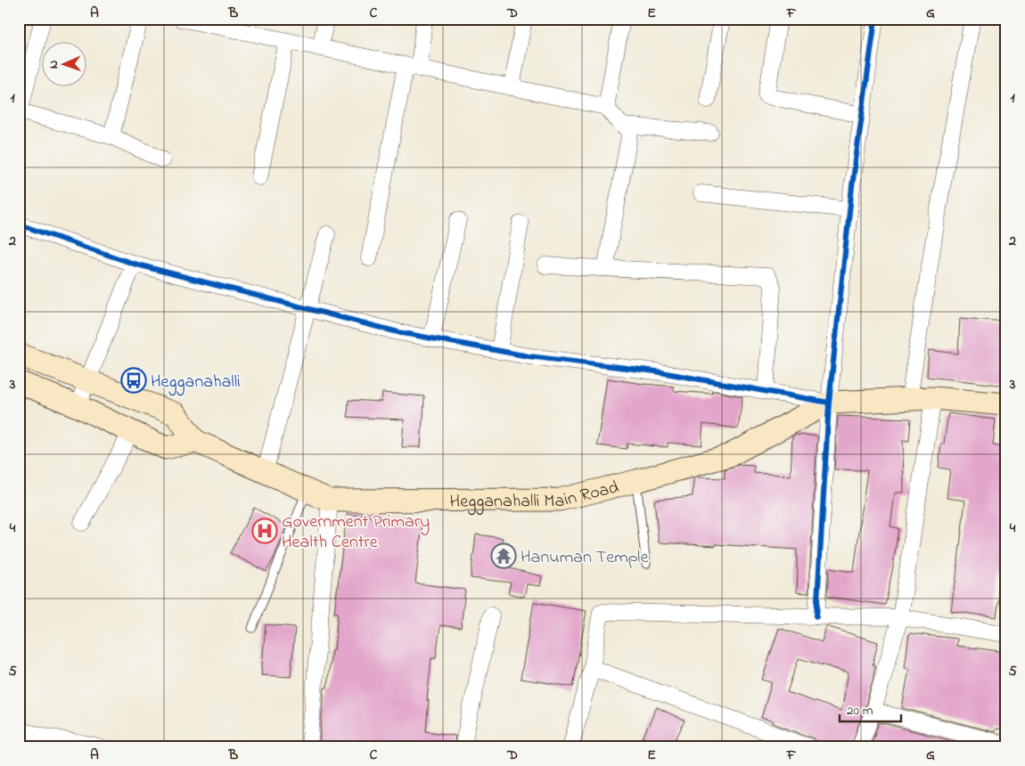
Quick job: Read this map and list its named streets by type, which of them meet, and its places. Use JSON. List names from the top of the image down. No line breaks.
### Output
{"streets":{"main road":["Hegganahalli Main Road"]},"places":{"bus stop":["Hegganahalli"],"hospital":["Government Primary Health Centre"],"temple":["Hanuman Temple"]},"scale_bar":"20 m","north":"left","grid":{"columns":["A","B","C","D","E","F","G"],"rows":["1","2","3","4","5"]}}
